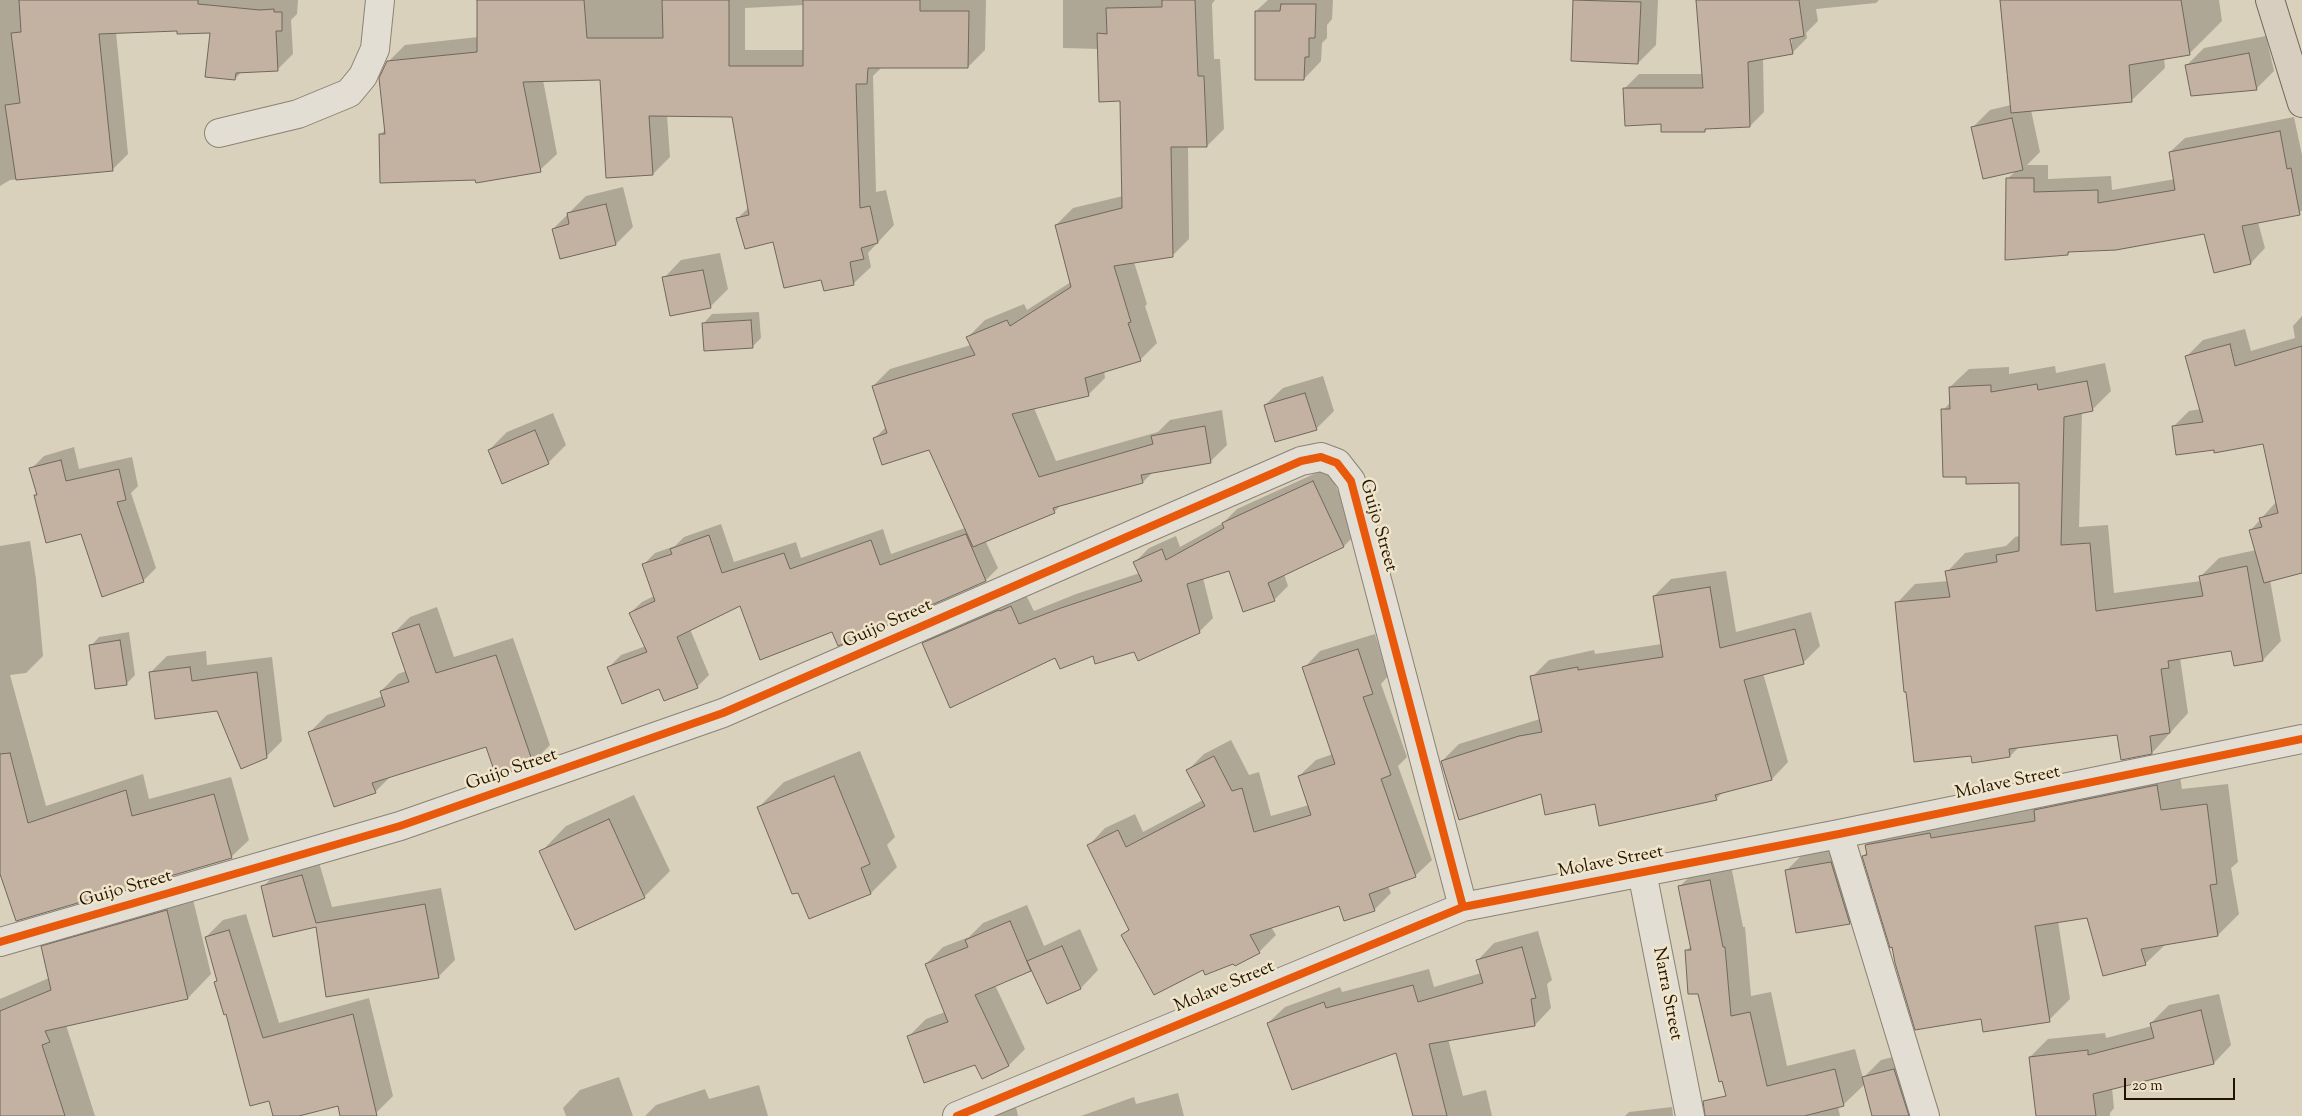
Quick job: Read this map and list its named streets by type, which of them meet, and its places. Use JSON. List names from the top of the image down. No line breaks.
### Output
{"streets":{"street":["Guijo Street","Molave Street","Narra Street"]},"crossings":[["Guijo Street","Molave Street"],["Molave Street","Narra Street"]],"scale_bar":"20 m"}
